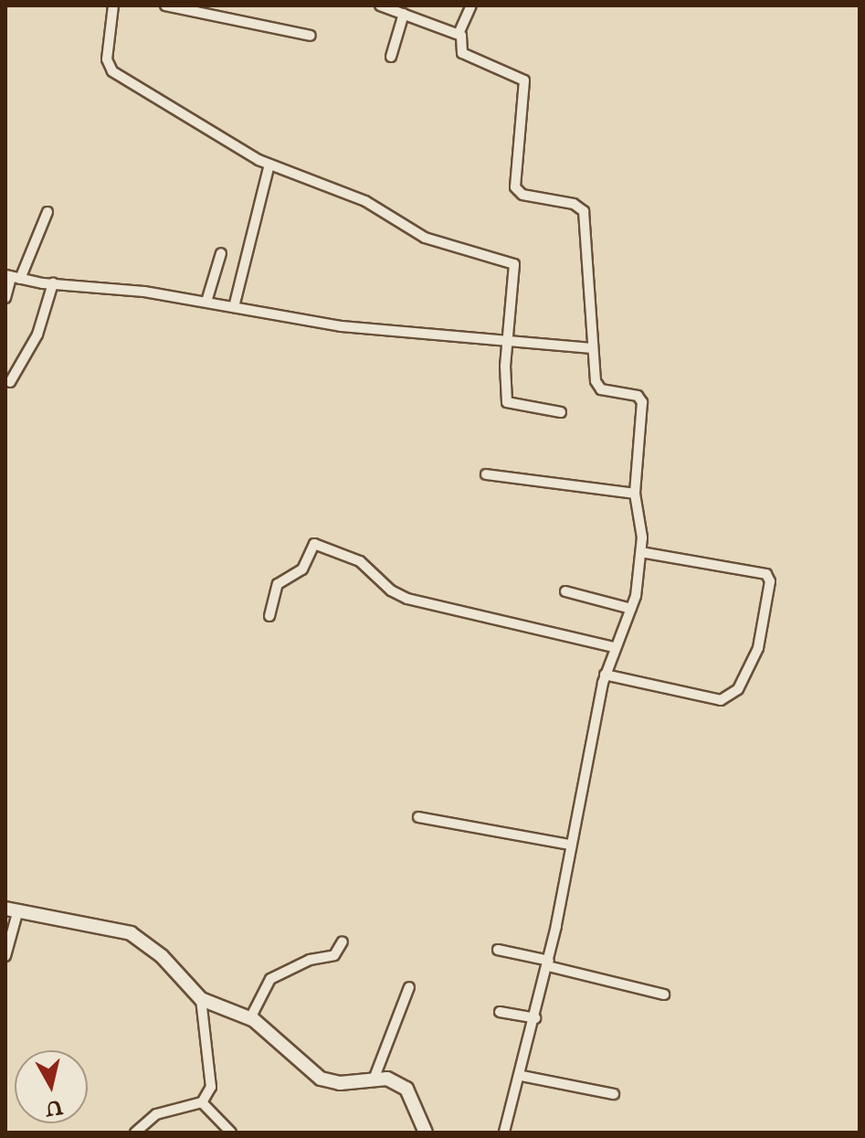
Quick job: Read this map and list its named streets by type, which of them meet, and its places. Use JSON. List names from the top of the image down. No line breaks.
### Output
{"north":"bottom"}
